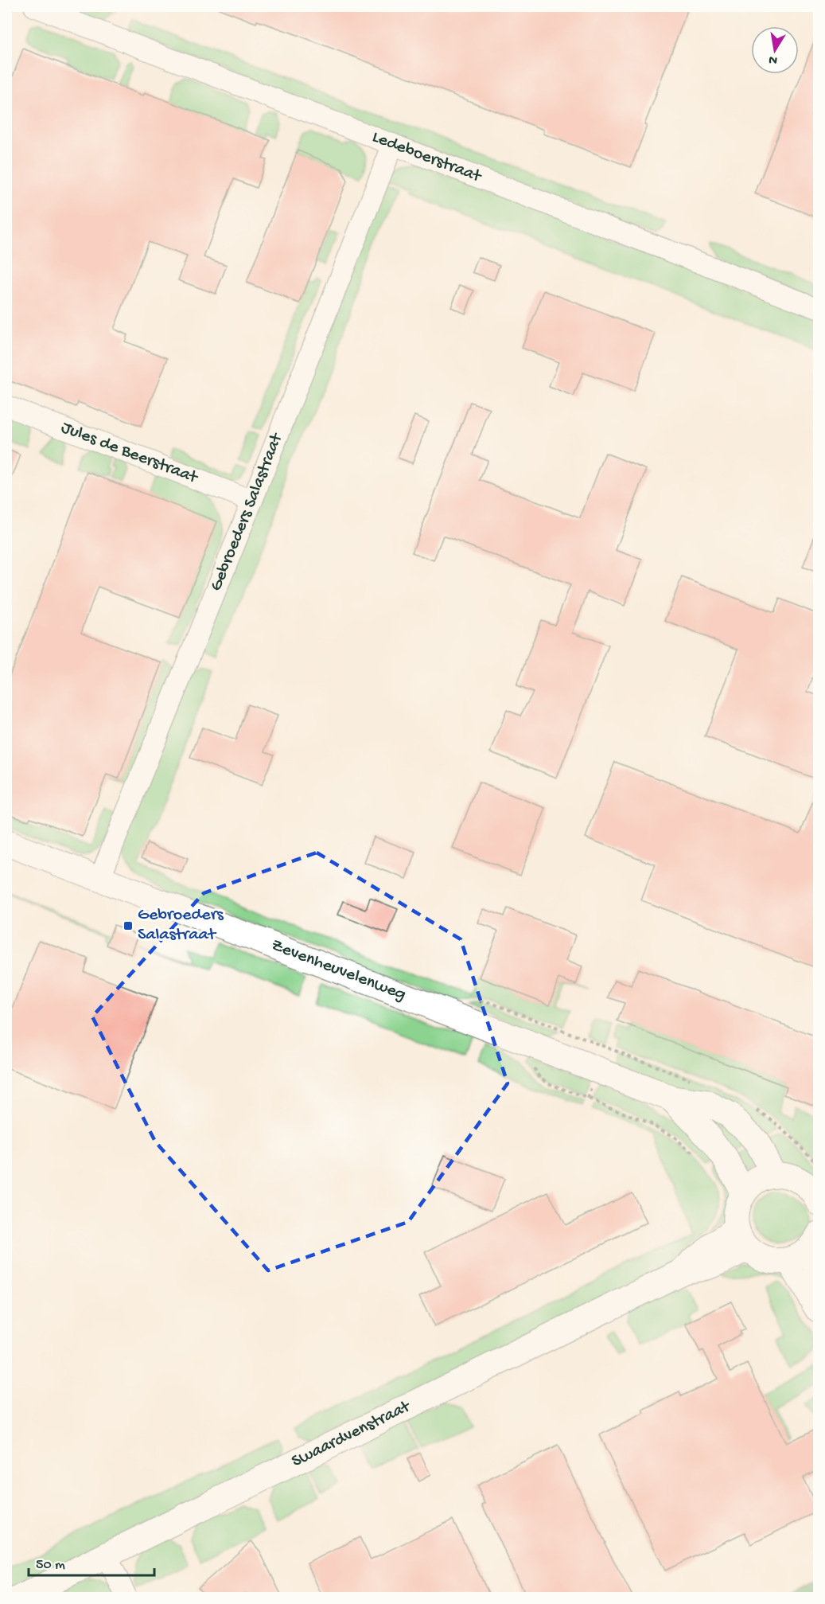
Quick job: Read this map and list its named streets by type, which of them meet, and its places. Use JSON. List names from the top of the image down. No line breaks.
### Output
{"streets":{"street":["Ledeboerstraat","Jules de Beerstraat","Gebroeders Salastraat","Zevenheuvelenweg","Swaardvenstraat"]},"crossings":[["Ledeboerstraat","Gebroeders Salastraat"],["Jules de Beerstraat","Gebroeders Salastraat"],["Gebroeders Salastraat","Zevenheuvelenweg"]],"places":{"transit":["Gebroeders Salastraat"]},"scale_bar":"50 m","north":"bottom"}
